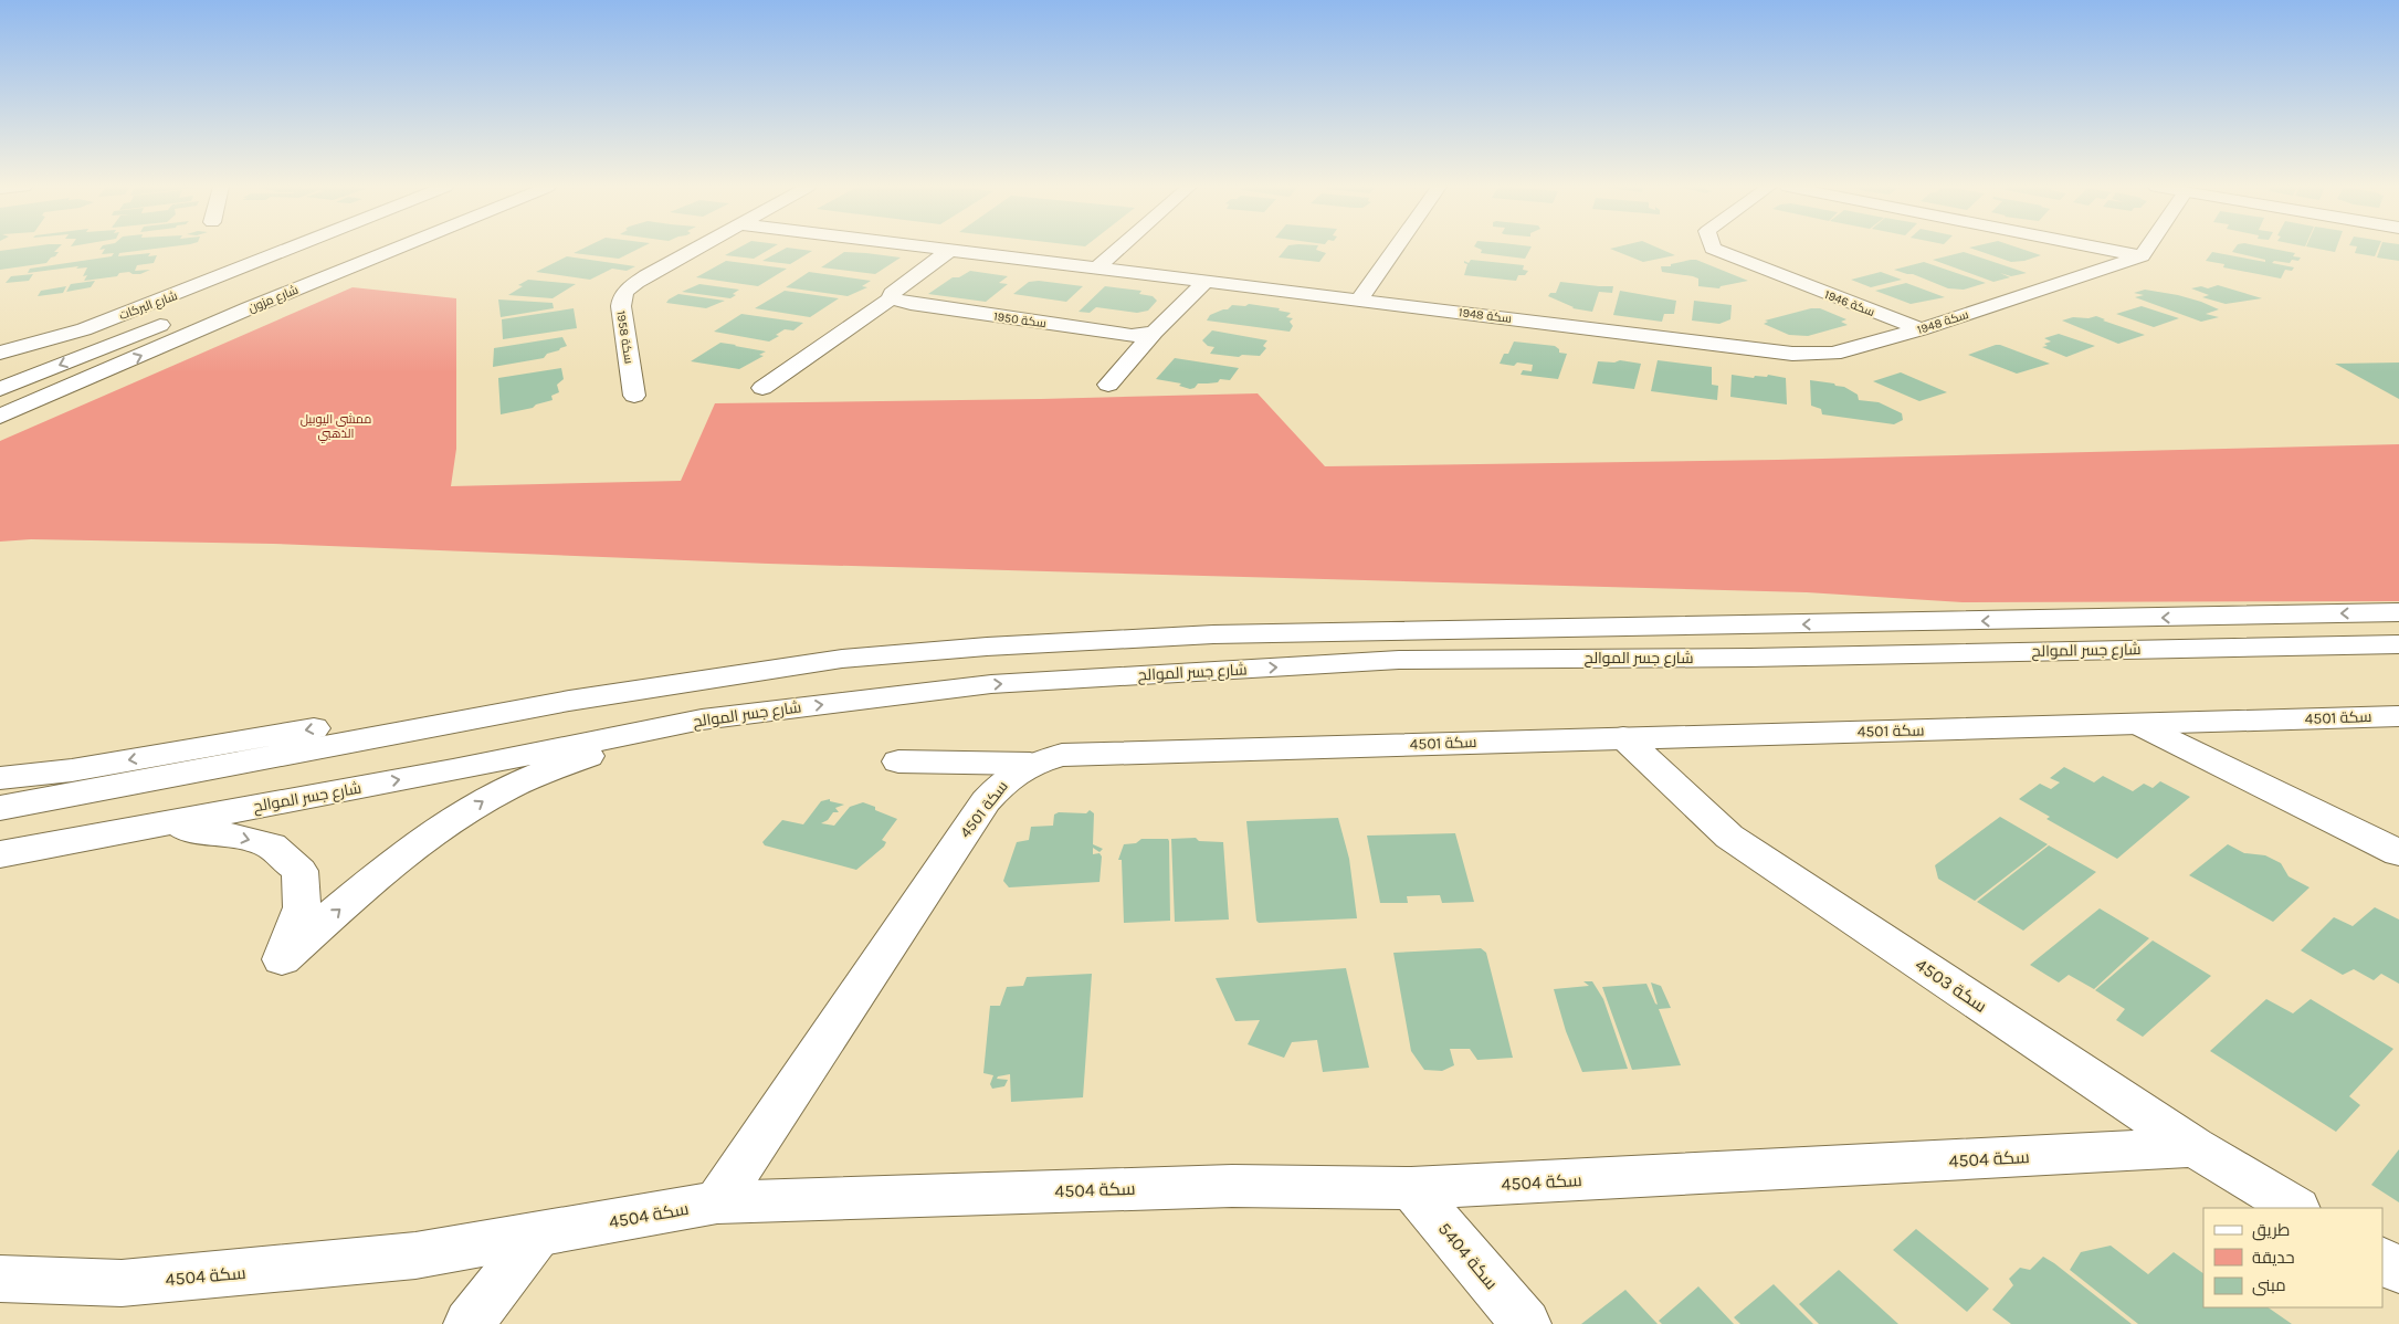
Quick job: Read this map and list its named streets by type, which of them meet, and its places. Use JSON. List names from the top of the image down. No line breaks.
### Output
{"streets":{"street":["شارع مزون","سكة 1946","شارع البركات","سكة 1948","سكة 1950","سكة 1958","شارع جسر الموالح","سكة 4501","سكة 4503","سكة 4504","سكة 5404"]},"crossings":[["سكة 1946","سكة 1948"],["سكة 4501","سكة 4503"],["سكة 4501","سكة 4504"],["سكة 4503","سكة 4504"],["سكة 4504","سكة 5404"]],"parks":["ممشى اليوبيل الذهبي"],"legend":["طريق","حديقة","مبنى"]}
